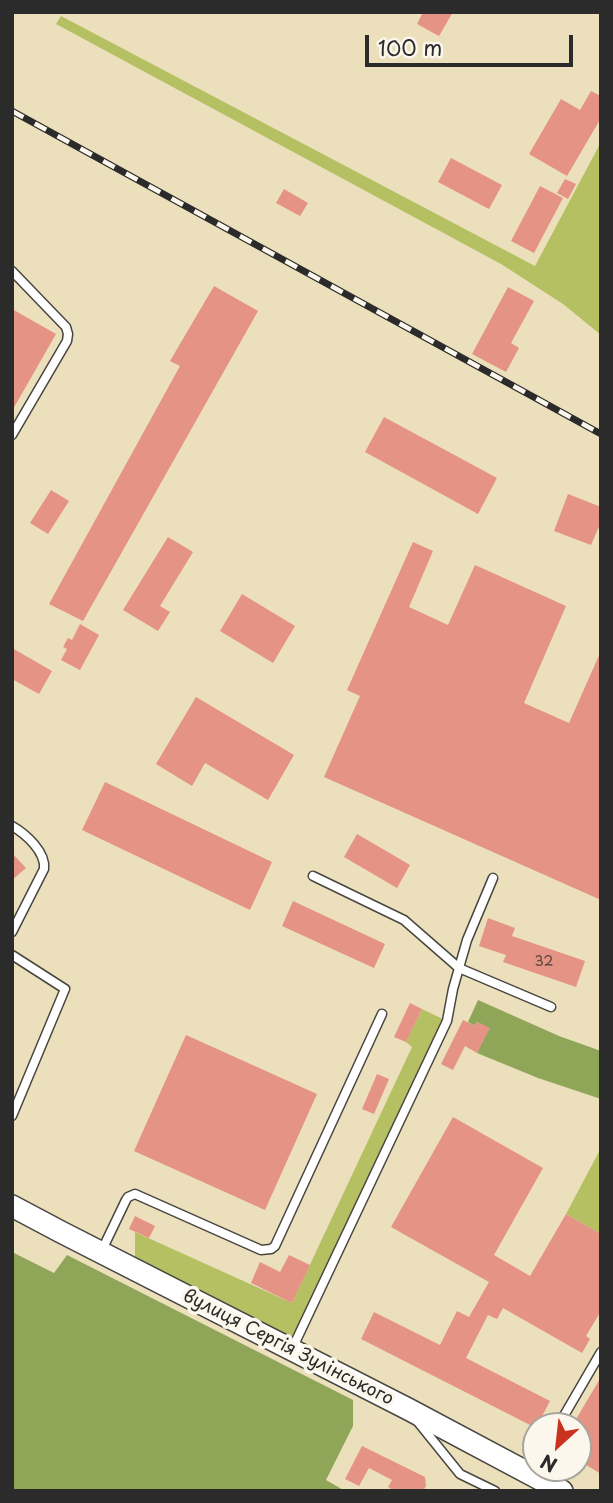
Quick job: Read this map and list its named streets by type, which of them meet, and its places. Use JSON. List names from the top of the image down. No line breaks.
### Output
{"streets":{"street":["вулиця Сергія Зулінського"]},"house_numbers":["32"],"scale_bar":"100 m","north":"bottom left"}
